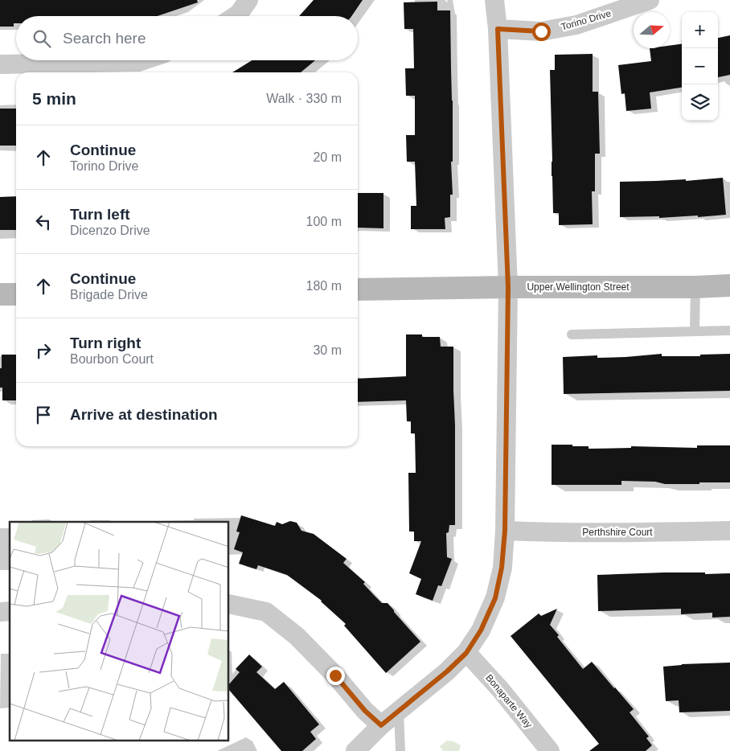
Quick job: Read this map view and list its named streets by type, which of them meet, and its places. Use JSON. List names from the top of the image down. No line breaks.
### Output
{"streets":{"main road":["Upper Wellington Street"],"street":["Torino Drive","Perthshire Court","Bonaparte Way"]},"north":"right","page":{"map_buttons":["+","−"],"search":"Search here","heading":["5 min","Walk · 330 m"],"list":[["Continue","Torino Drive","20 m"],["Turn left","Dicenzo Drive","100 m"],["Continue","Brigade Drive","180 m"],["Turn right","Bourbon Court","30 m"],"Arrive at destination"]}}
